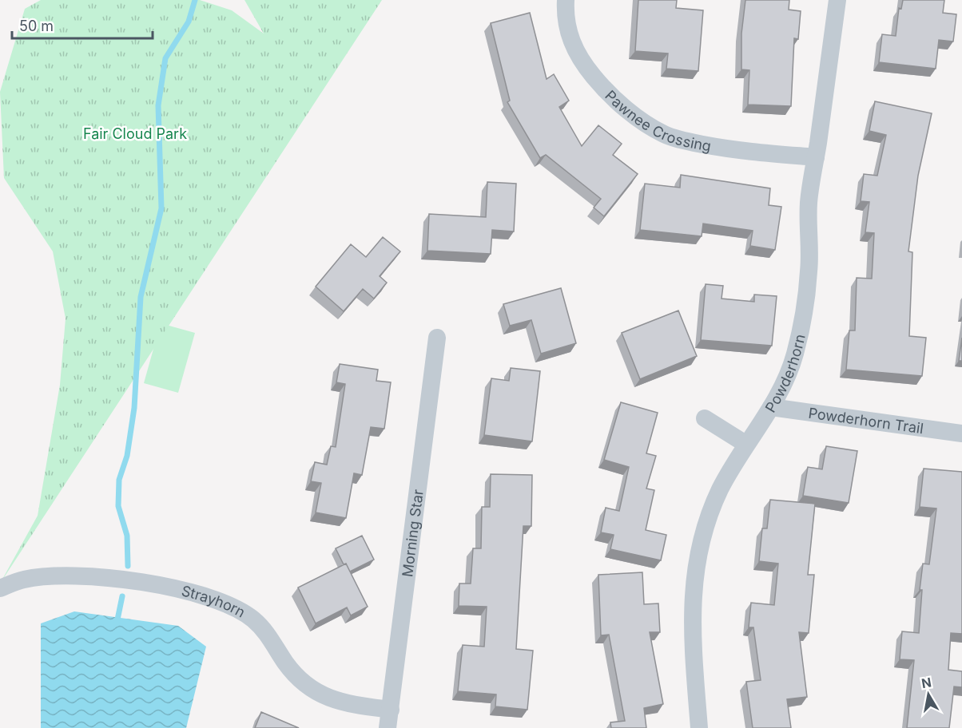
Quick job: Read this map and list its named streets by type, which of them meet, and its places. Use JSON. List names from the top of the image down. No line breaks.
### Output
{"streets":{"street":["Pawnee Crossing","Powderhorn","Powderhorn Trail","Morning Star","Strayhorn"]},"crossings":[["Pawnee Crossing","Powderhorn"],["Powderhorn","Powderhorn Trail"],["Morning Star","Strayhorn"]],"parks":["Fair Cloud Park"],"scale_bar":"50 m","north":"top"}
